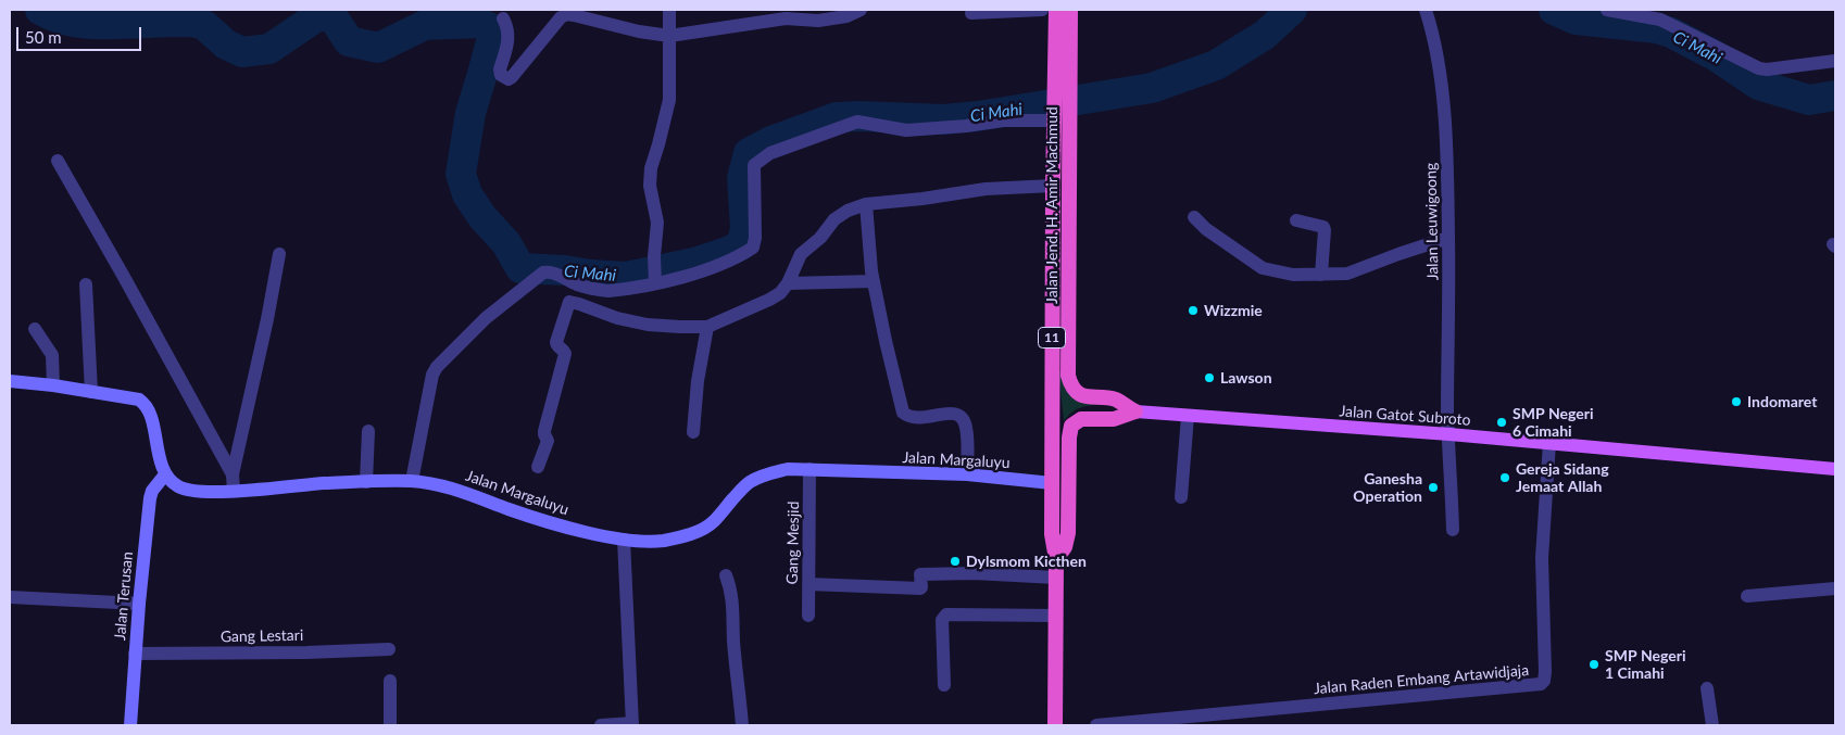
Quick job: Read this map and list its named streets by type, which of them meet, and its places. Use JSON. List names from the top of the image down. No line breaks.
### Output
{"streets":{"highway":["Jalan Jend. H. Amir Machmud","11"],"main road":["Jalan Gatot Subroto","Jalan Margaluyu","Jalan Terusan"],"street":["Jalan Leuwigoong","Gang Mesjid","Gang Lestari","Jalan Raden Embang Artawidjaja"]},"crossings":[["Jalan Jend. H. Amir Machmud","Jalan Gatot Subroto"],["Jalan Jend. H. Amir Machmud","Jalan Margaluyu"],["Jalan Leuwigoong","Jalan Gatot Subroto"],["Jalan Gatot Subroto","Jalan Raden Embang Artawidjaja"],["Jalan Margaluyu","Gang Mesjid"],["Jalan Margaluyu","Jalan Terusan"],["Jalan Terusan","Gang Lestari"]],"water":["Ci Mahi"],"places":["Wizzmie","Lawson","Indomaret","SMP Negeri 6 Cimahi","Gereja Sidang Jemaat Allah","Ganesha Operation","Dylsmom Kicthen","SMP Negeri 1 Cimahi"],"scale_bar":"50 m"}
